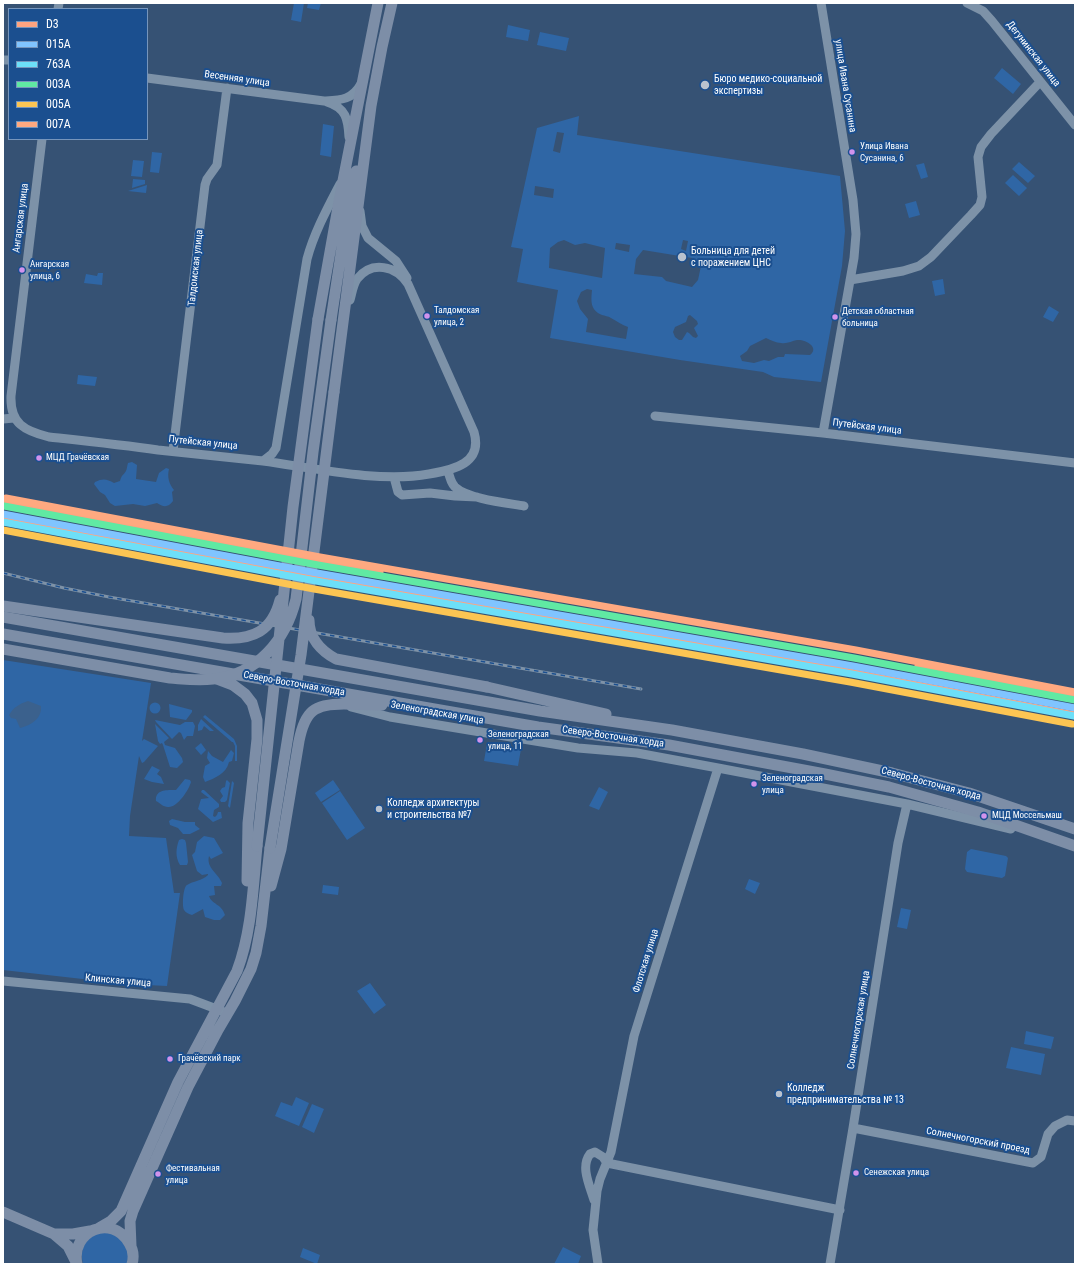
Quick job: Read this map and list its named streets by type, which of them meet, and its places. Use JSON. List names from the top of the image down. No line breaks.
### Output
{"streets":{"main road":["Северо-Восточная хорда"],"street":["Дегунинская улица","Весенняя улица","улица Ивана Сусанина","Ангарская улица","Талдомская улица","Путейская улица","Зеленоградская улица","Флотская улица","Клинская улица","Солнечногорская улица","Солнечногорский проезд"]},"crossings":[["Весенняя улица","Талдомская улица"],["улица Ивана Сусанина","Путейская улица"],["Ангарская улица","Путейская улица"],["Талдомская улица","Путейская улица"],["Зеленоградская улица","Флотская улица"],["Зеленоградская улица","Солнечногорская улица"],["Солнечногорская улица","Солнечногорский проезд"]],"places":["Бюро медико-социальной экспертизы","Улица Ивана Сусанина, 6","Больница для детей с поражением ЦНС","Ангарская улица, 6","Талдомская улица, 2","Детская областная больница","МЦД Грачёвская","Зеленоградская улица, 11","Зеленоградская улица","Колледж архитектуры и строительства №7","МЦД Моссельмаш","Грачёвский парк","Колледж предпринимательства № 13","Сенежская улица","Фестивальная улица"],"lines":["transit line 007А","transit line D3","transit line 003А","transit line 015А","transit line 763А","transit line 005А"],"legend":["D3","015А","763А","003А","005А","007А"]}
